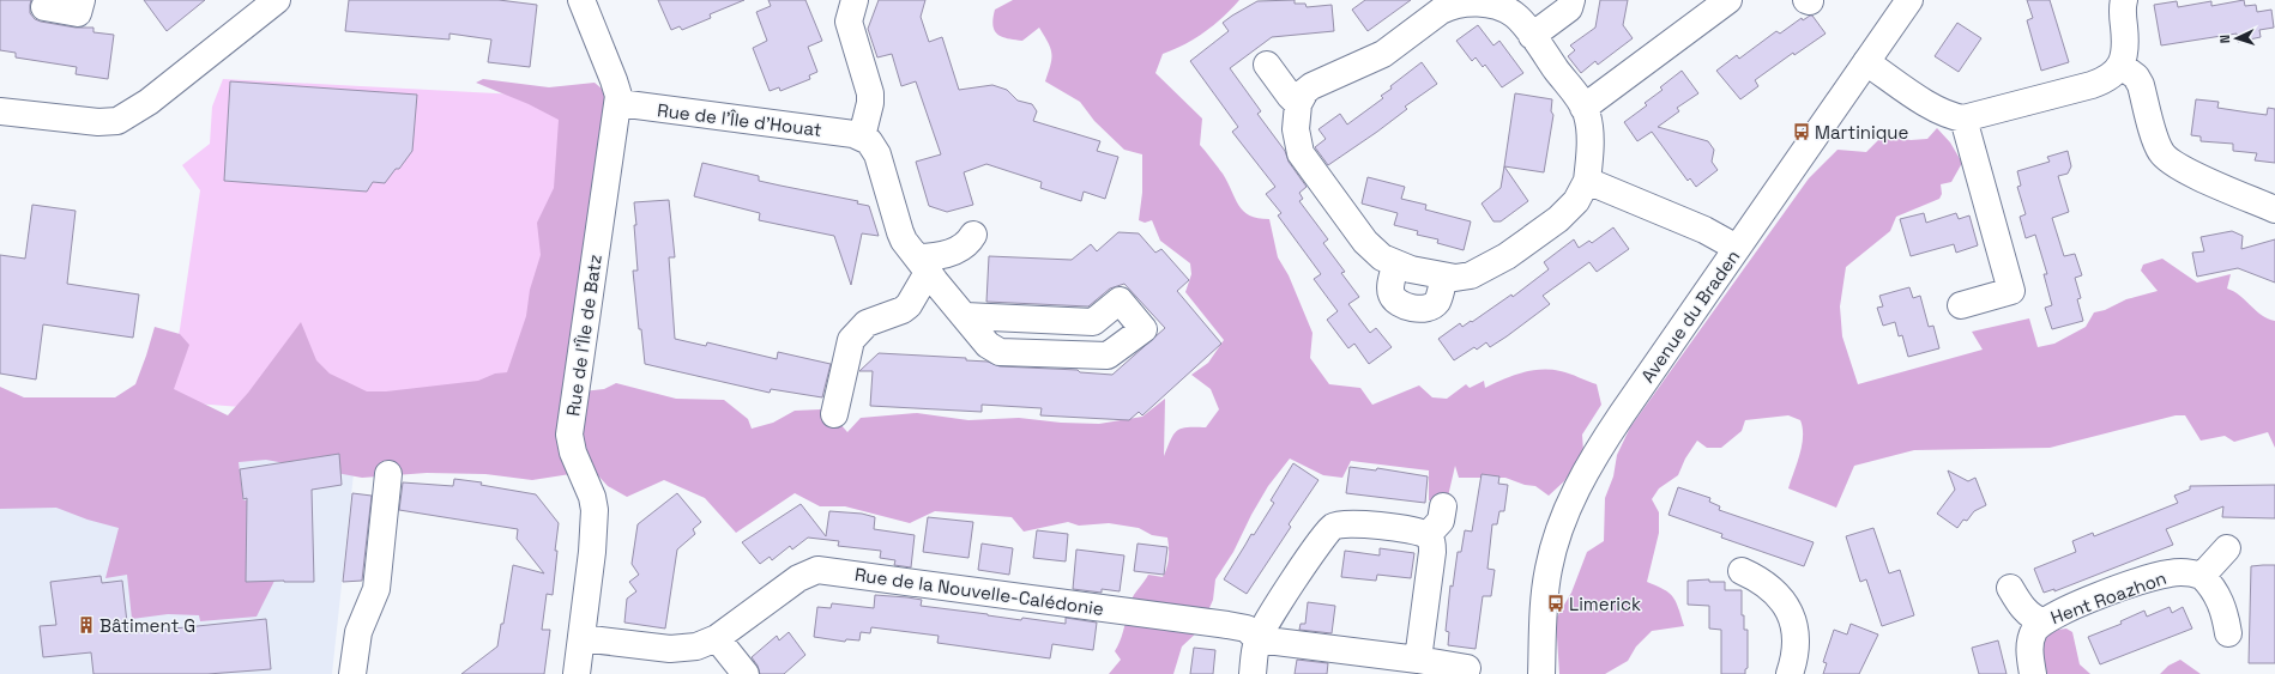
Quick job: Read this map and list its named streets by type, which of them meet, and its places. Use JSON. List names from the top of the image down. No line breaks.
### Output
{"streets":{"street":["Rue de l'Île d'Houat","Avenue du Braden","Rue de l'Île de Batz","Rue de la Nouvelle-Calédonie","Hent Roazhon"]},"crossings":[["Rue de l'Île d'Houat","Rue de l'Île de Batz"],["Rue de l'Île de Batz","Rue de la Nouvelle-Calédonie"]],"places":{"bus stop":["Martinique","Limerick"],"building":["Bâtiment G"]},"north":"left"}
